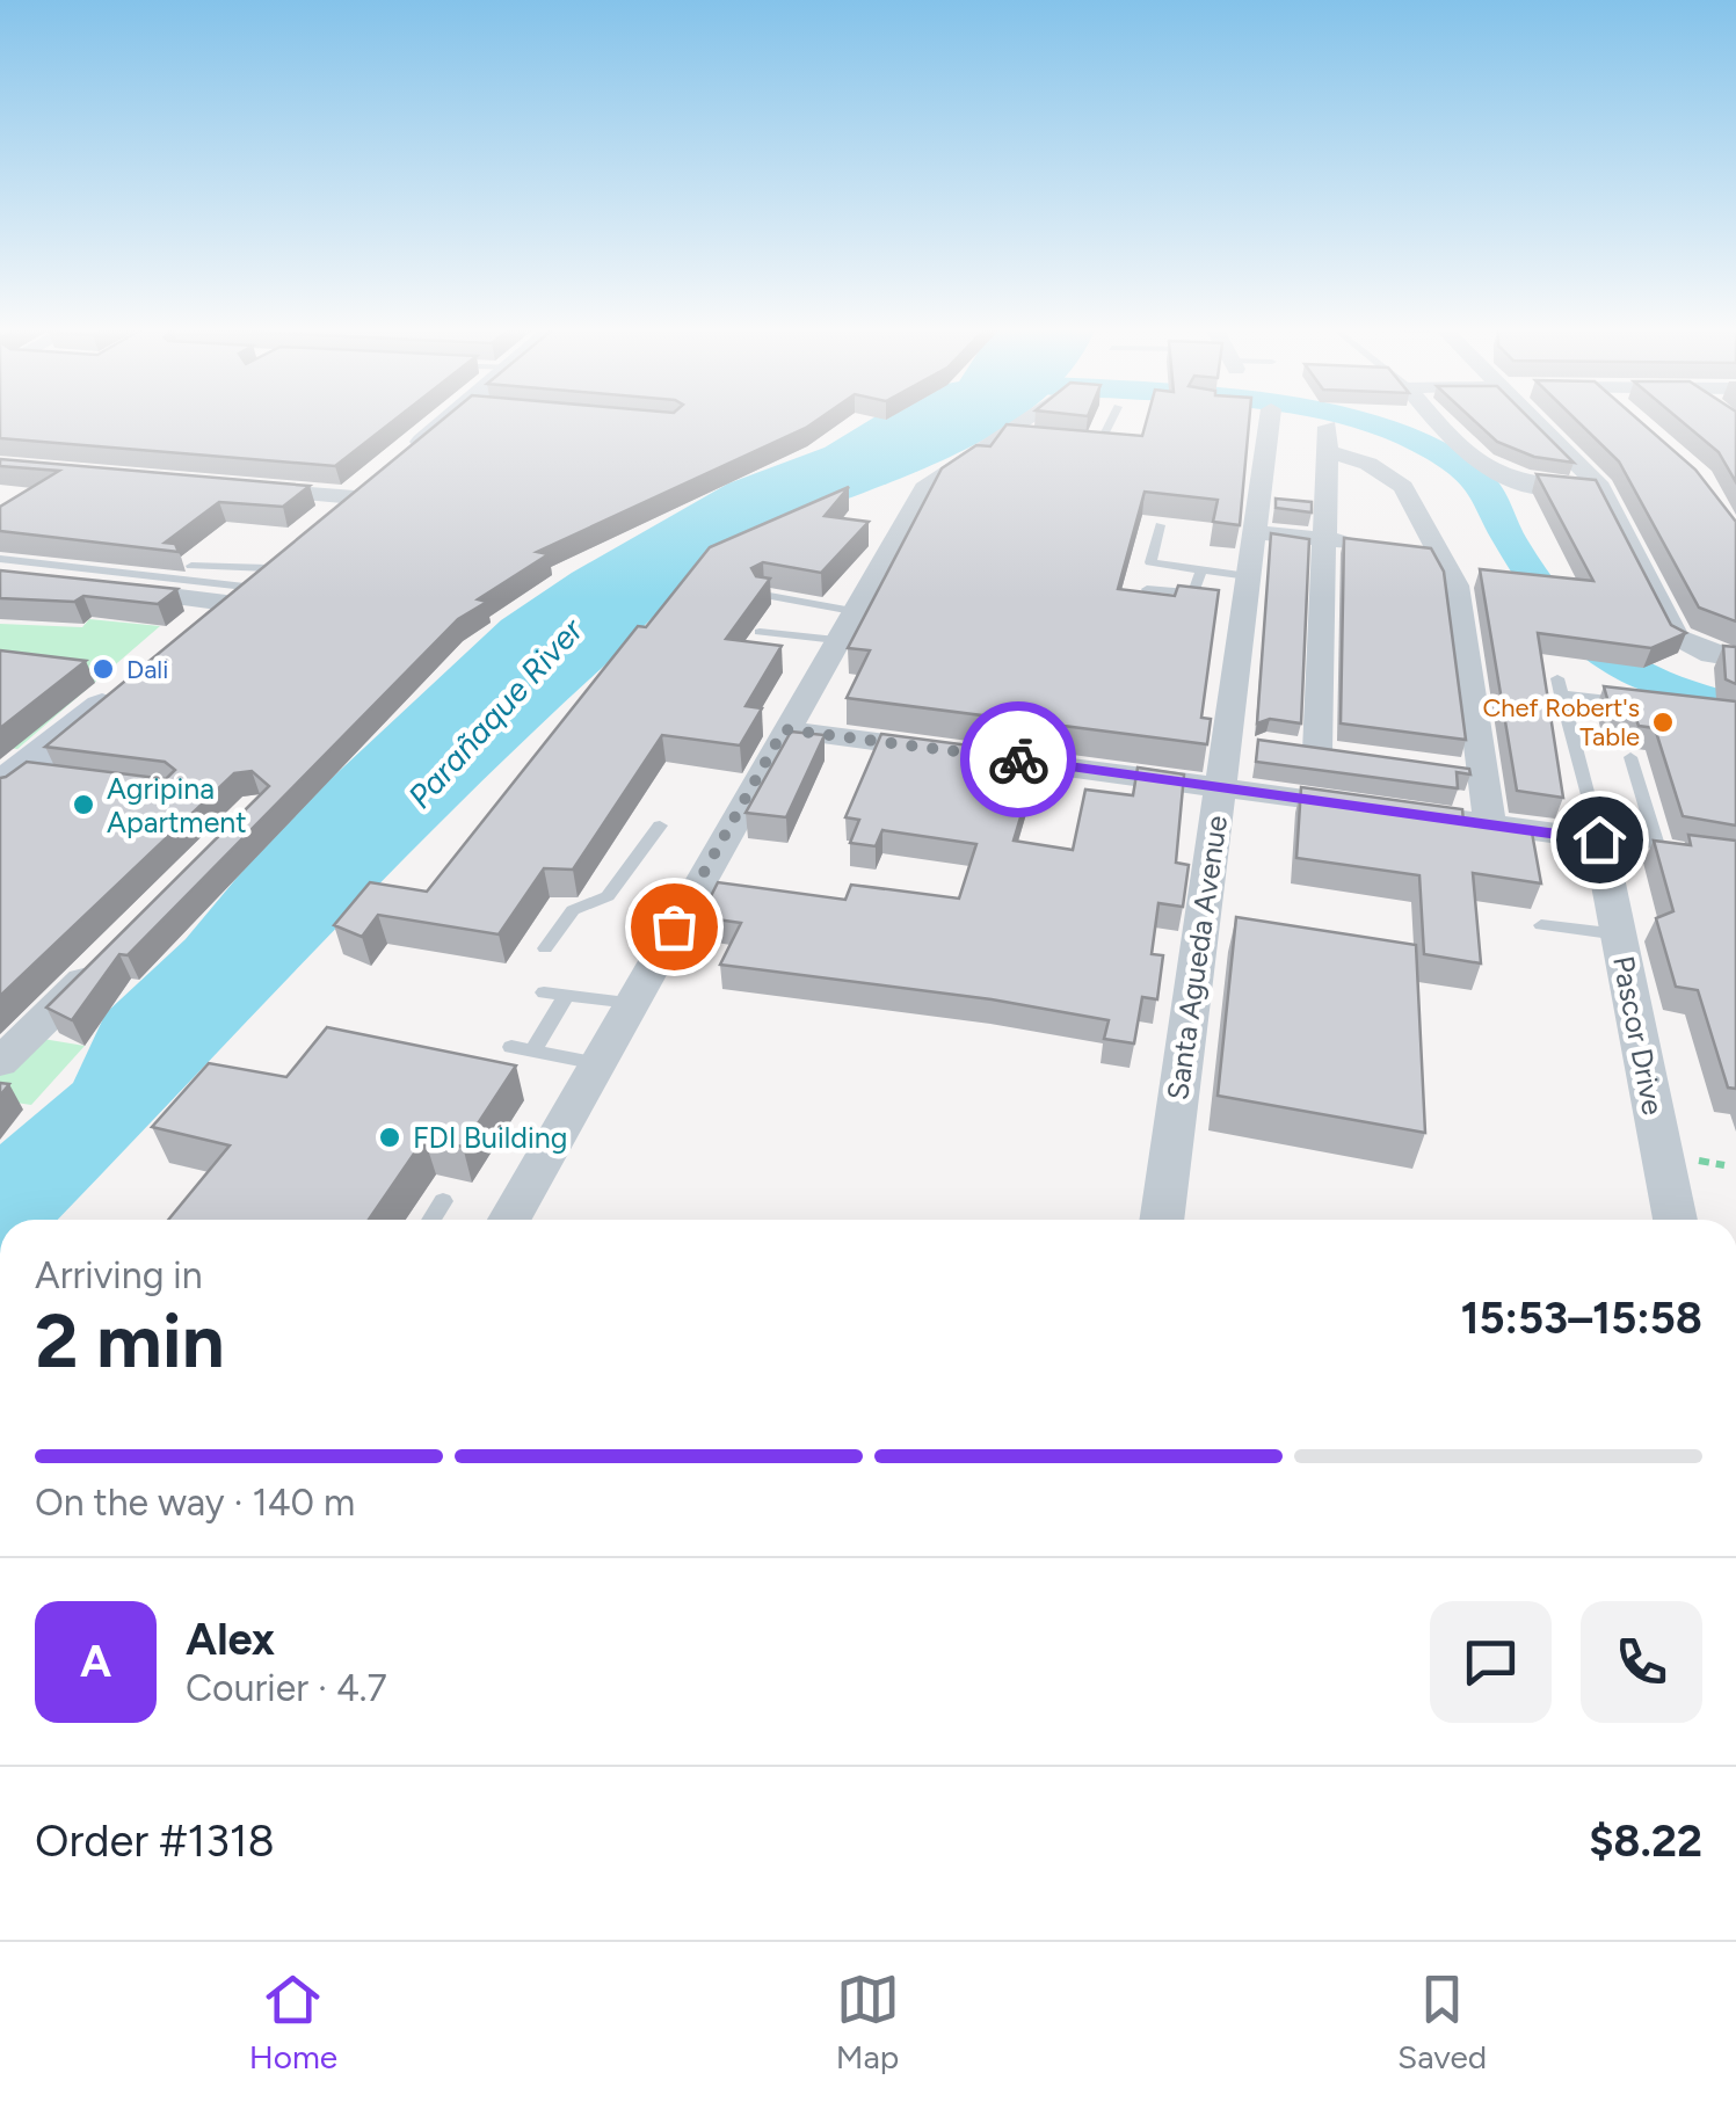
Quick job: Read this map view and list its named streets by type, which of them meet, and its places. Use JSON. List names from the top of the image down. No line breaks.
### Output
{"streets":{"street":["Santa Agueda Avenue","Pascor Drive"]},"water":["Parañaque River"],"places":["Dali","Chef Robert's Table","Agripina Apartment","FDI Building"],"page":{"heading":["2 min","Arriving in","15:53–15:58"],"panel":["Alex","Courier · 4.7","Order #1318","$8.22"],"bar":"On the way · 140 m","round":"A","tabs":["Home","Map","Saved"]}}
